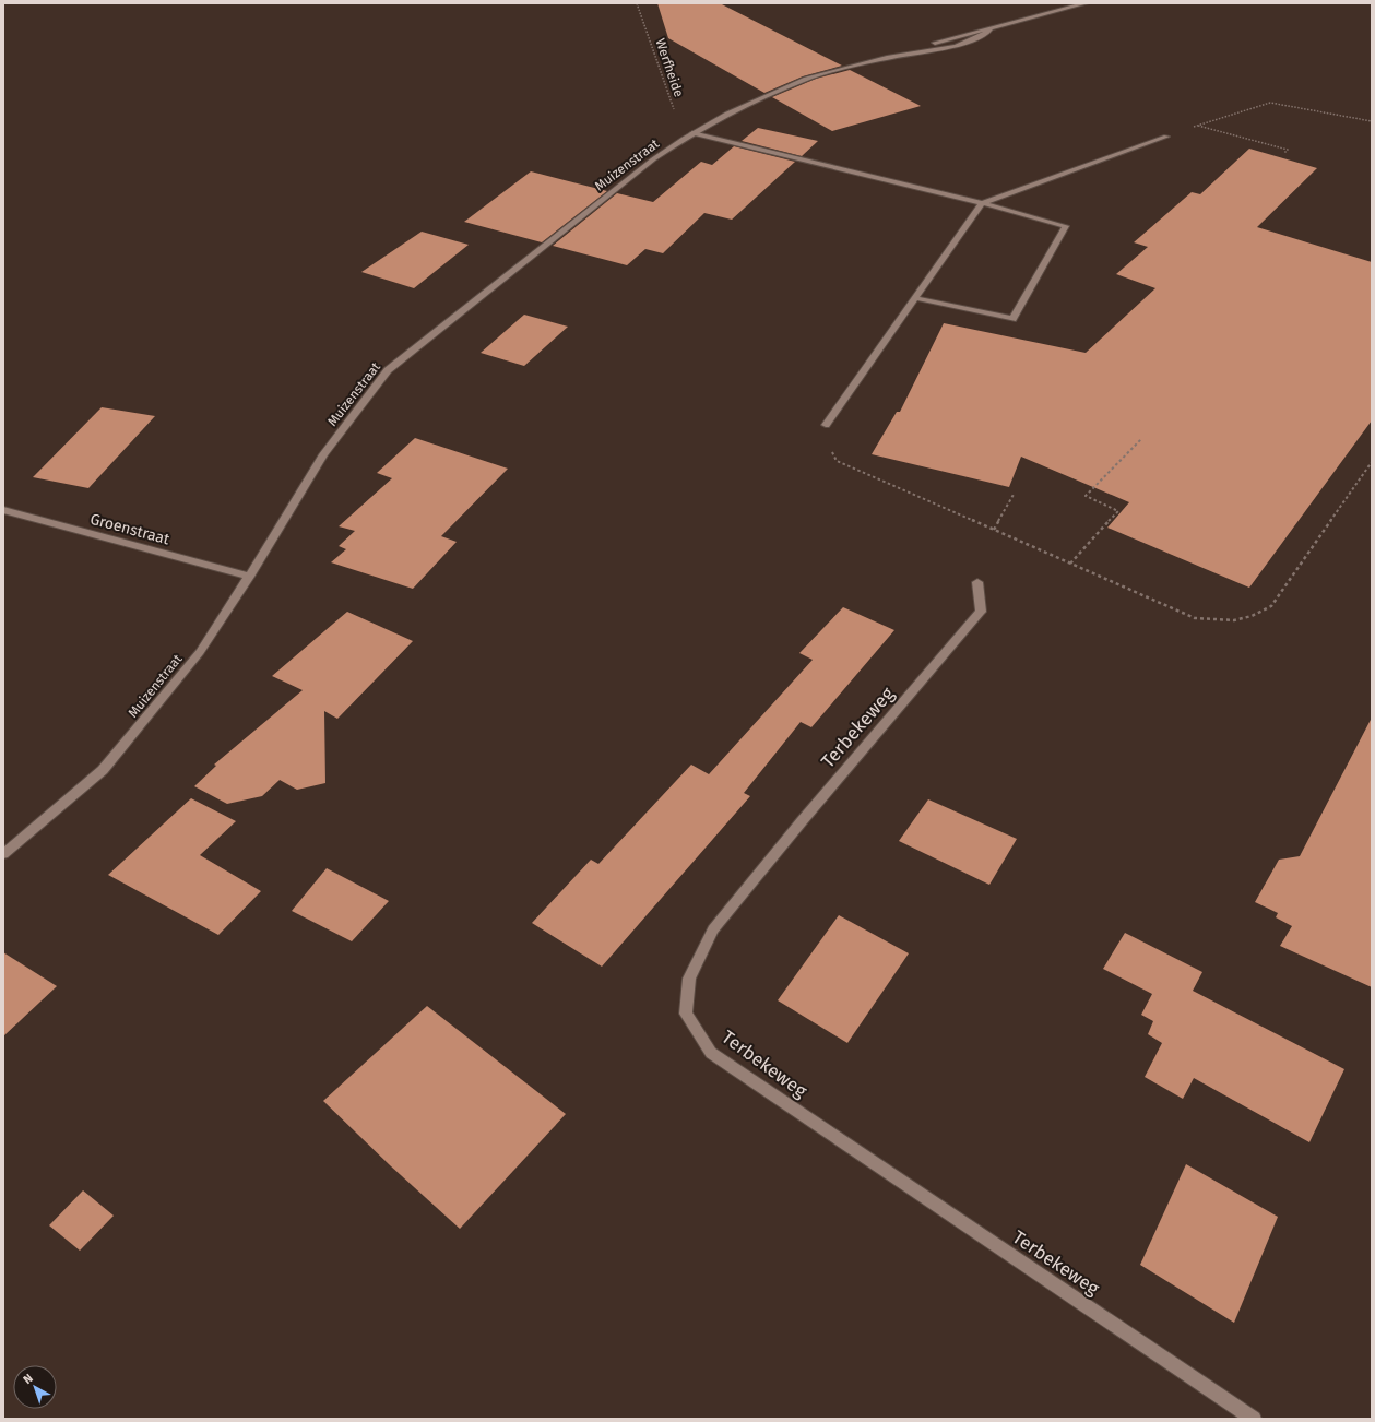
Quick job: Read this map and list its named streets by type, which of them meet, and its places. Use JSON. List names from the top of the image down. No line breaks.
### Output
{"streets":{"street":["Muizenstraat","Groenstraat","Terbekeweg"],"path":["Werfheide"]},"crossings":[["Werfheide","Muizenstraat"],["Muizenstraat","Groenstraat"]],"north":"top left"}
